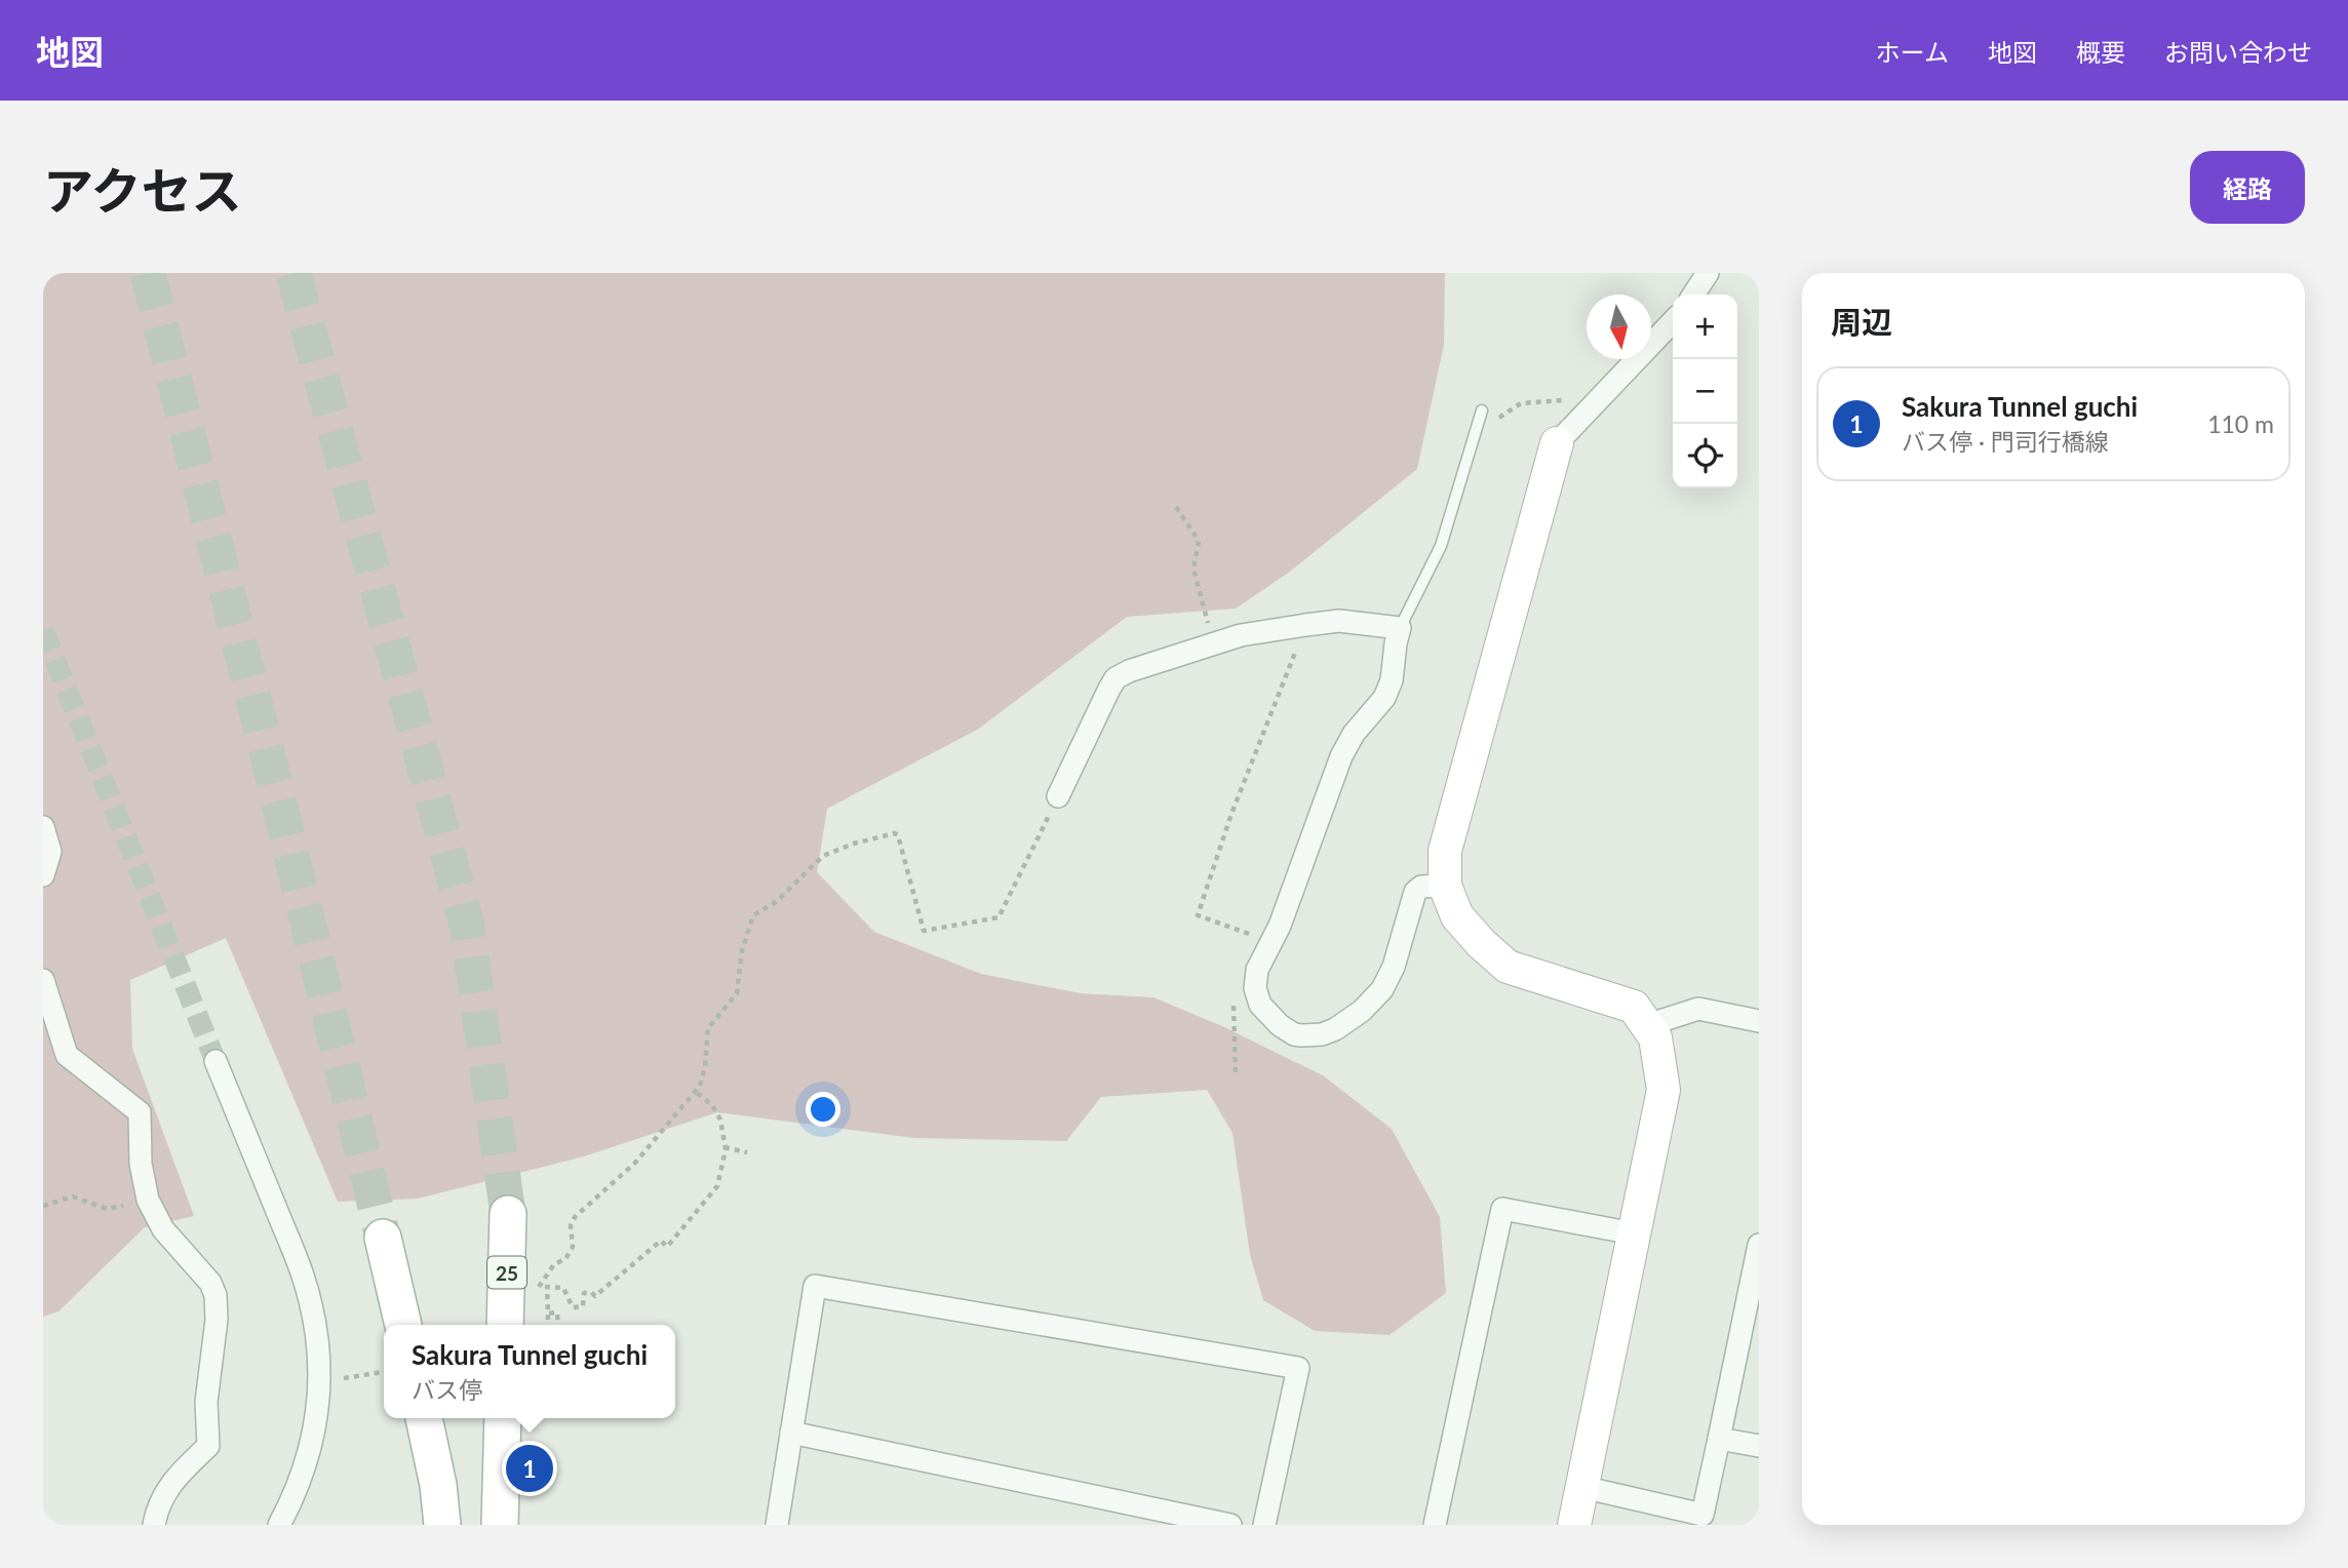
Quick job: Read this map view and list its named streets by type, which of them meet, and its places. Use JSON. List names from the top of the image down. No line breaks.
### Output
{"streets":{"main road":["25"]},"north":"bottom","page":{"header":"地図","nav":["ホーム","地図","概要","お問い合わせ"],"title":"アクセス","buttons":"経路","heading":"周辺","map_buttons":["+","−"],"list":[{"mark":"1","name":"Sakura Tunnel guchi","note":"バス停 · 門司行橋線","value":"110 m"}],"popup":["Sakura Tunnel guchi","バス停"],"pins":"1"}}
